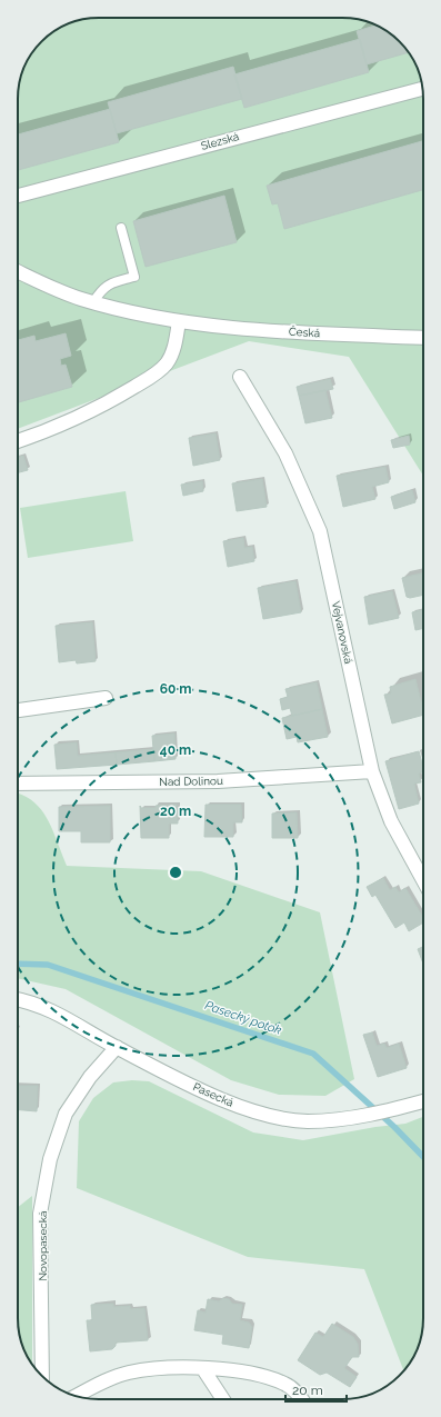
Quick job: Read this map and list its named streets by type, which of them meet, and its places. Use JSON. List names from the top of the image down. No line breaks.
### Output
{"streets":{"street":["Slezská","Česká","Vejvanovská","Nad Dolinou","Pasecká","Novopasecká"]},"crossings":[["Vejvanovská","Nad Dolinou"],["Pasecká","Novopasecká"]],"water":["Pasecký potok"],"scale_bar":"20 m","rings":["60 m","40 m","20 m"]}
